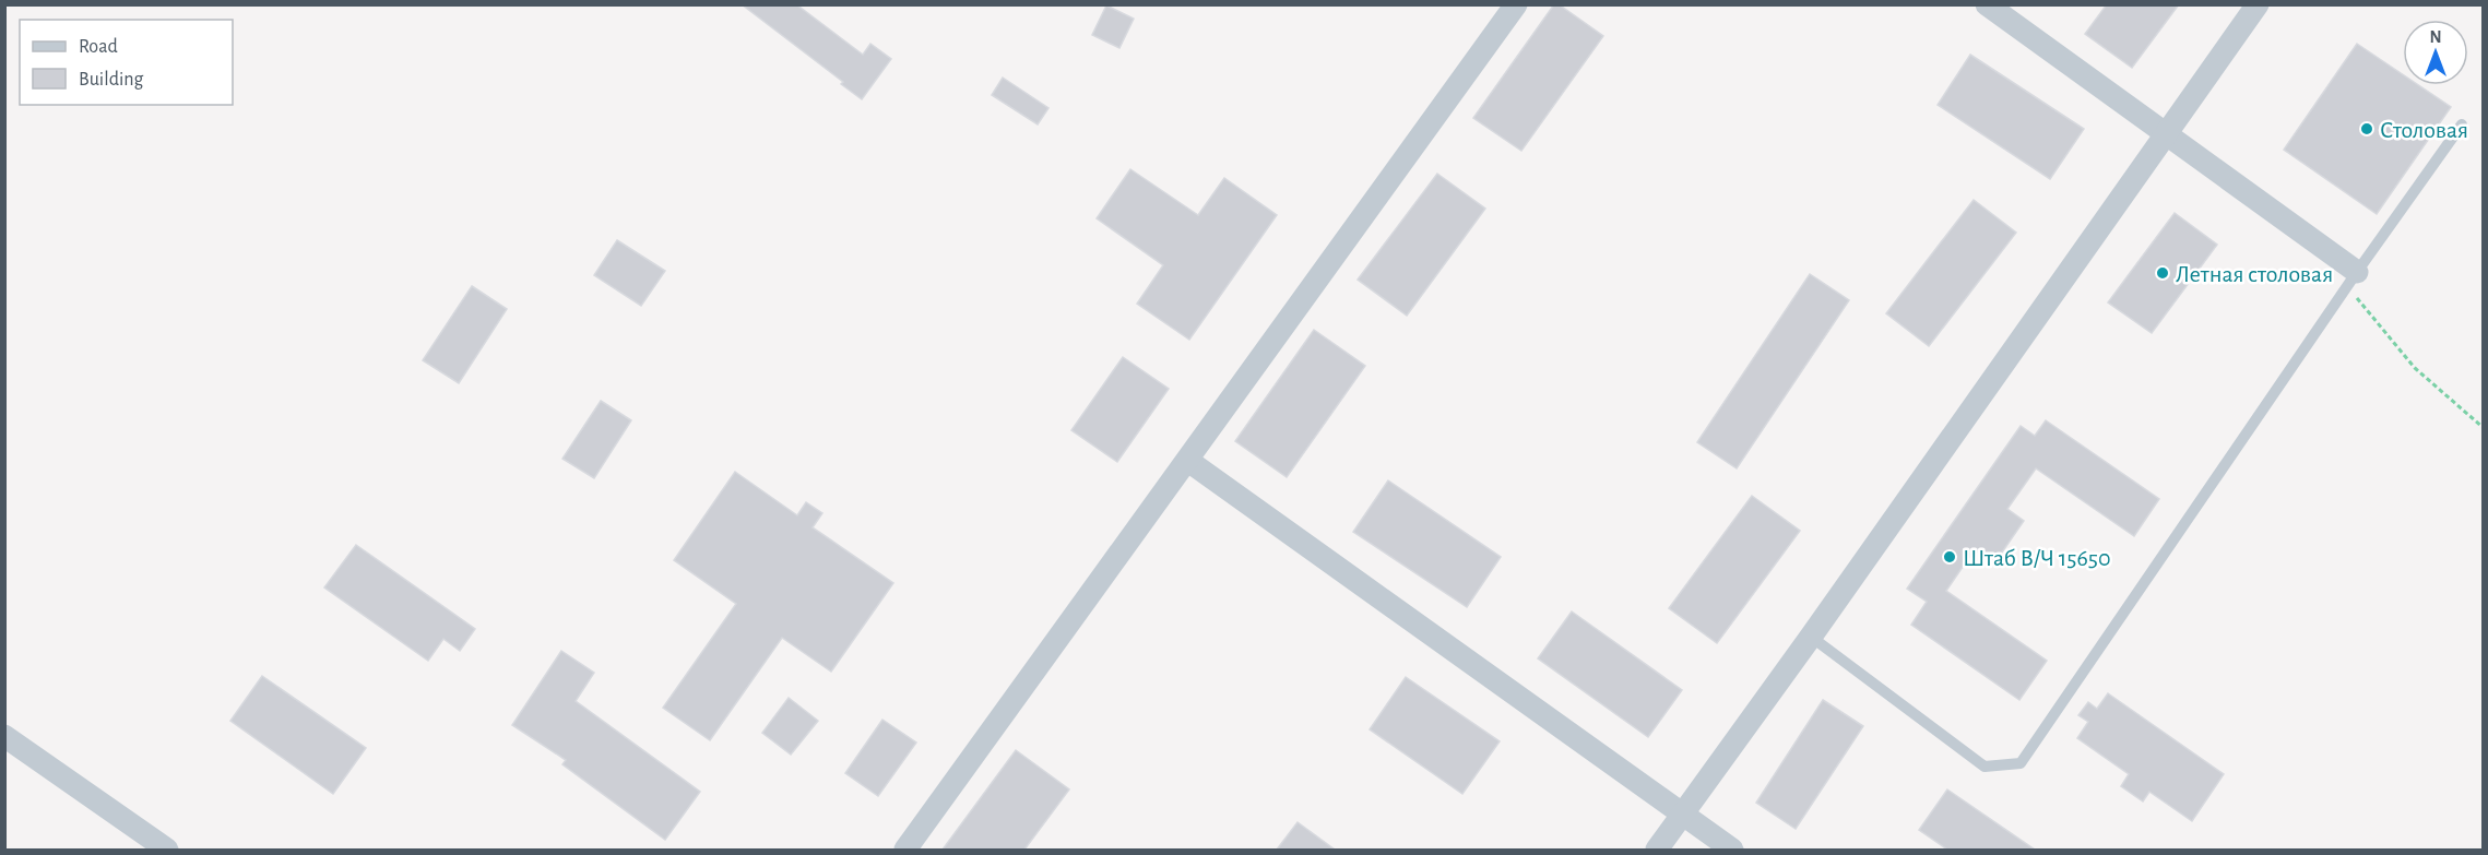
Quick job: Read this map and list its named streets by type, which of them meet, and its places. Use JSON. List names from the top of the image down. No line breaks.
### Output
{"places":["Столовая","Летная столовая","Штаб В/Ч 15650"],"legend":["Road","Building"],"north":"top"}
